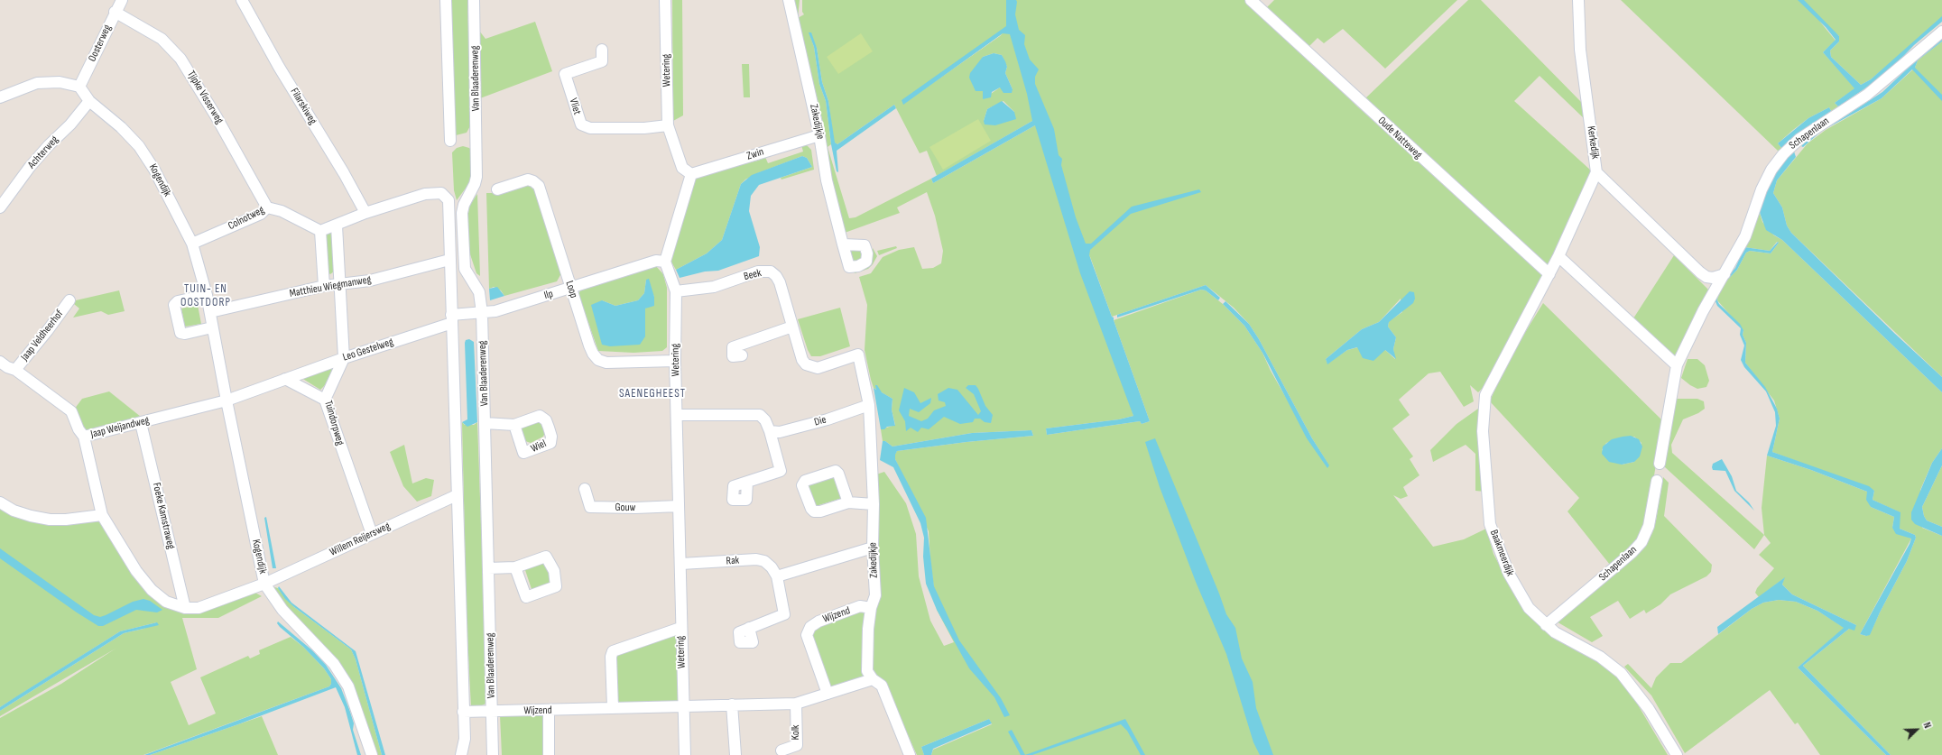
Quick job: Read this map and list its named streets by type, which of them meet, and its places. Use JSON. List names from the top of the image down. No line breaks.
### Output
{"streets":{"street":["Oosterweg","Wetering","Van Blaaderenweg","Tjipke Visserweg","Filarskiweg","Vliet","Zakedijkje","Schapenlaan","Oude Natteweg","Kerkedijk","Achterweg","Zwin","Kogendijk","Colnotweg","Beek","Matthieu Wiegmanweg","Loop","Ilp","Jaap Veldheerhof","Leo Gestelweg","Die","Tuindorpweg","Jaap Weijandweg","Gouw","Foeke Kamstraweg","Willem Reijersweg","Baakmeerdijk","Rak","Wijzend","Kolk"]},"crossings":[["Oosterweg","Tjipke Visserweg"],["Oosterweg","Kogendijk"],["Wetering","Vliet"],["Wetering","Zwin"],["Wetering","Beek"],["Wetering","Loop"],["Wetering","Ilp"],["Wetering","Gouw"],["Wetering","Rak"],["Wetering","Wijzend"],["Van Blaaderenweg","Ilp"],["Van Blaaderenweg","Wijzend"],["Tjipke Visserweg","Colnotweg"],["Zakedijkje","Zwin"],["Zakedijkje","Beek"],["Zakedijkje","Die"],["Zakedijkje","Wijzend"],["Schapenlaan","Baakmeerdijk"],["Oude Natteweg","Kerkedijk"],["Oude Natteweg","Baakmeerdijk"],["Kerkedijk","Baakmeerdijk"],["Achterweg","Kogendijk"],["Kogendijk","Colnotweg"],["Kogendijk","Matthieu Wiegmanweg"],["Kogendijk","Leo Gestelweg"],["Kogendijk","Jaap Weijandweg"],["Kogendijk","Willem Reijersweg"],["Matthieu Wiegmanweg","Tuindorpweg"],["Loop","Ilp"],["Ilp","Leo Gestelweg"],["Jaap Veldheerhof","Jaap Weijandweg"],["Leo Gestelweg","Tuindorpweg"],["Leo Gestelweg","Jaap Weijandweg"],["Tuindorpweg","Willem Reijersweg"],["Jaap Weijandweg","Foeke Kamstraweg"],["Foeke Kamstraweg","Willem Reijersweg"],["Wijzend","Kolk"]],"districts":["TUIN- EN OOSTDORP","SAENEGHEEST"],"north":"top right"}
